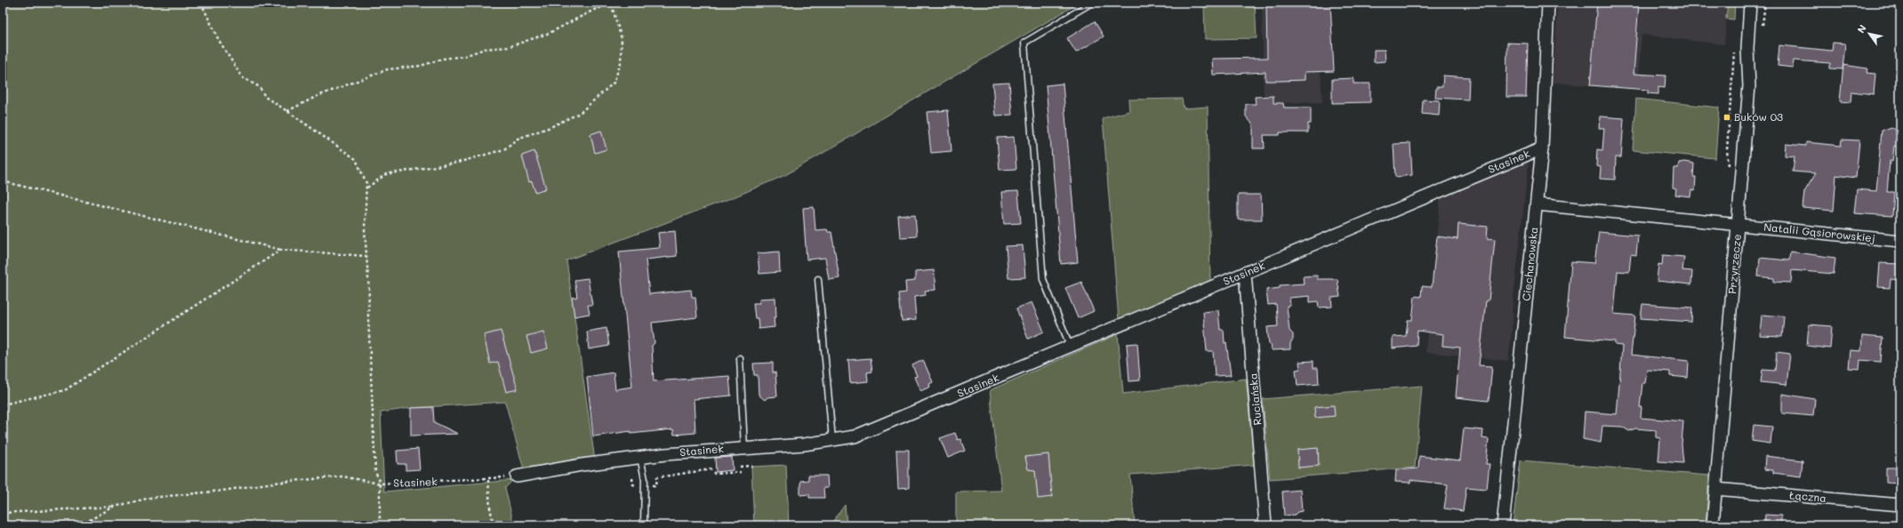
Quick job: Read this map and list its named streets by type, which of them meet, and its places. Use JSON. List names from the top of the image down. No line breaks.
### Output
{"streets":{"street":["Stasinek","Natalii Gąsiorowskiej","Ciechanowska","Przyrzecze","Ruciańska","Łączna"]},"crossings":[["Stasinek","Ciechanowska"],["Stasinek","Ruciańska"],["Natalii Gąsiorowskiej","Przyrzecze"],["Przyrzecze","Łączna"]],"places":{"transit":["Buków 03"]},"north":"top left"}
